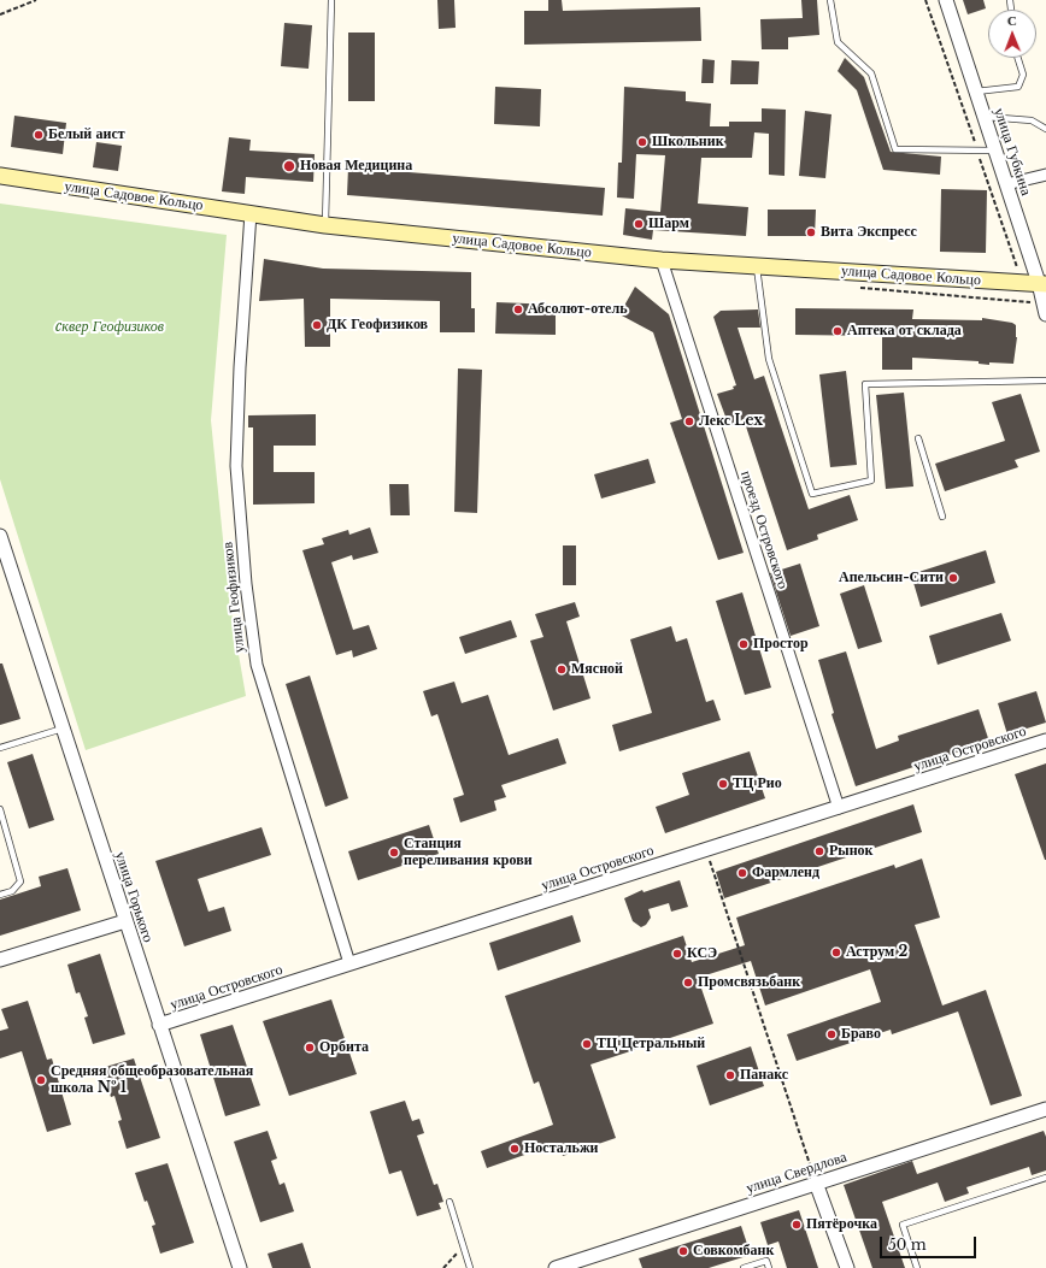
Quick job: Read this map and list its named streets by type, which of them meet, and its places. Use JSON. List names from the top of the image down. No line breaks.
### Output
{"streets":{"main road":["улица Садовое Кольцо"],"street":["улица Губкина","проезд Островского","улица Геофизиков","улица Островского","улица Горького","улица Свердлова"]},"crossings":[["улица Губкина","улица Садовое Кольцо"],["улица Садовое Кольцо","проезд Островского"],["улица Садовое Кольцо","улица Геофизиков"],["проезд Островского","улица Островского"],["улица Геофизиков","улица Островского"],["улица Островского","улица Горького"]],"parks":["cквер Геофизиков"],"places":["Белый аист","Школьник","Новая Медицина","Шарм","Вита Экспресс","Абсолют-отель","ДК Геофизиков","Аптека от склада","Лекс Lex","Апельсин-Сити","Простор","Мясной","ТЦ Рио","Рынок","Станция переливания крови","Фармленд","Аструм 2","КСЭ","Промсвязьбанк","Браво","ТЦ Цетральный","Орбита","Панакс","Средняя общеобразовательная школа № 1","Ностальжи","Пятёрочка","Совкомбанк"],"scale_bar":"50 m","north":"top"}
